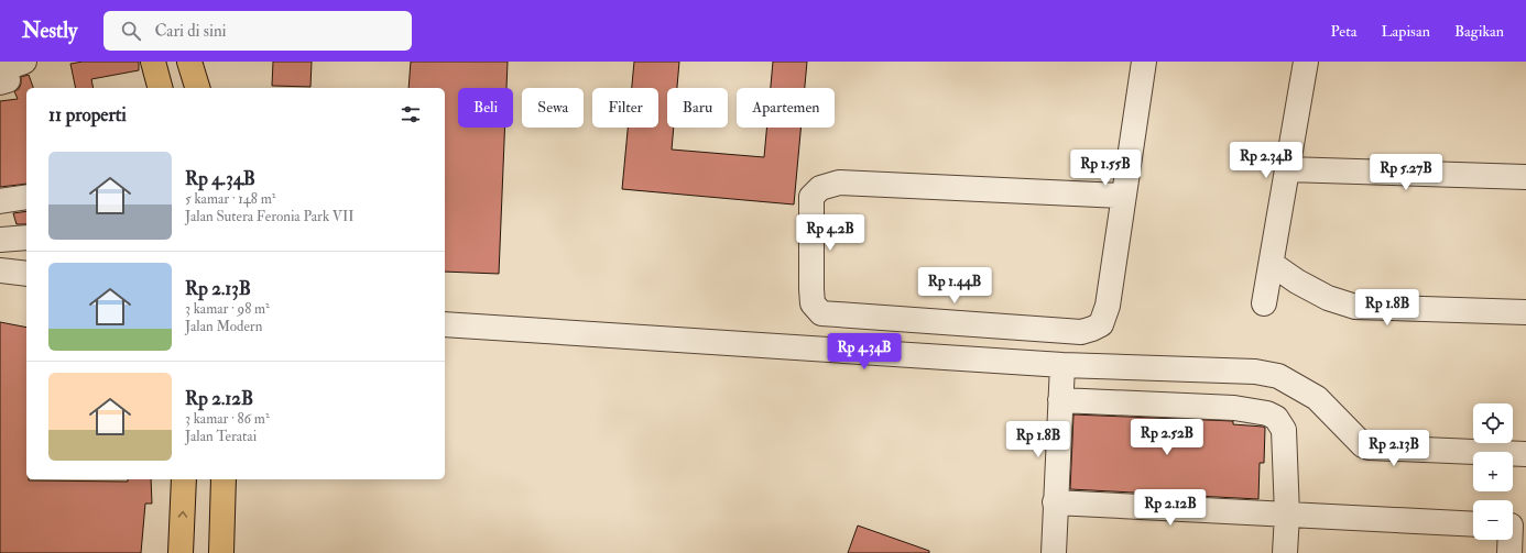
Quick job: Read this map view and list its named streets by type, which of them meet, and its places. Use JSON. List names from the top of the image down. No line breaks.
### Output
{"page":{"header":"Nestly","search":"Cari di sini","nav":["Peta","Lapisan","Bagikan"],"chip":["Beli","Sewa","Filter","Baru","Apartemen"],"heading":"11 properti","list":[{"name":"Rp 4.34B","note":"5 kamar · 148 m² · Jalan Sutera Feronia Park VII"},{"name":"Rp 2.13B","note":"3 kamar · 98 m² · Jalan Modern"},{"name":"Rp 2.12B","note":"3 kamar · 86 m² · Jalan Teratai"}],"price":["Rp 2.34B","Rp 1.55B","Rp 5.27B","Rp 4.2B","Rp 1.44B","Rp 1.8B","Rp 4.34B","Rp 2.52B","Rp 1.8B","Rp 2.13B","Rp 2.12B"],"map_buttons":["+","−"]}}
